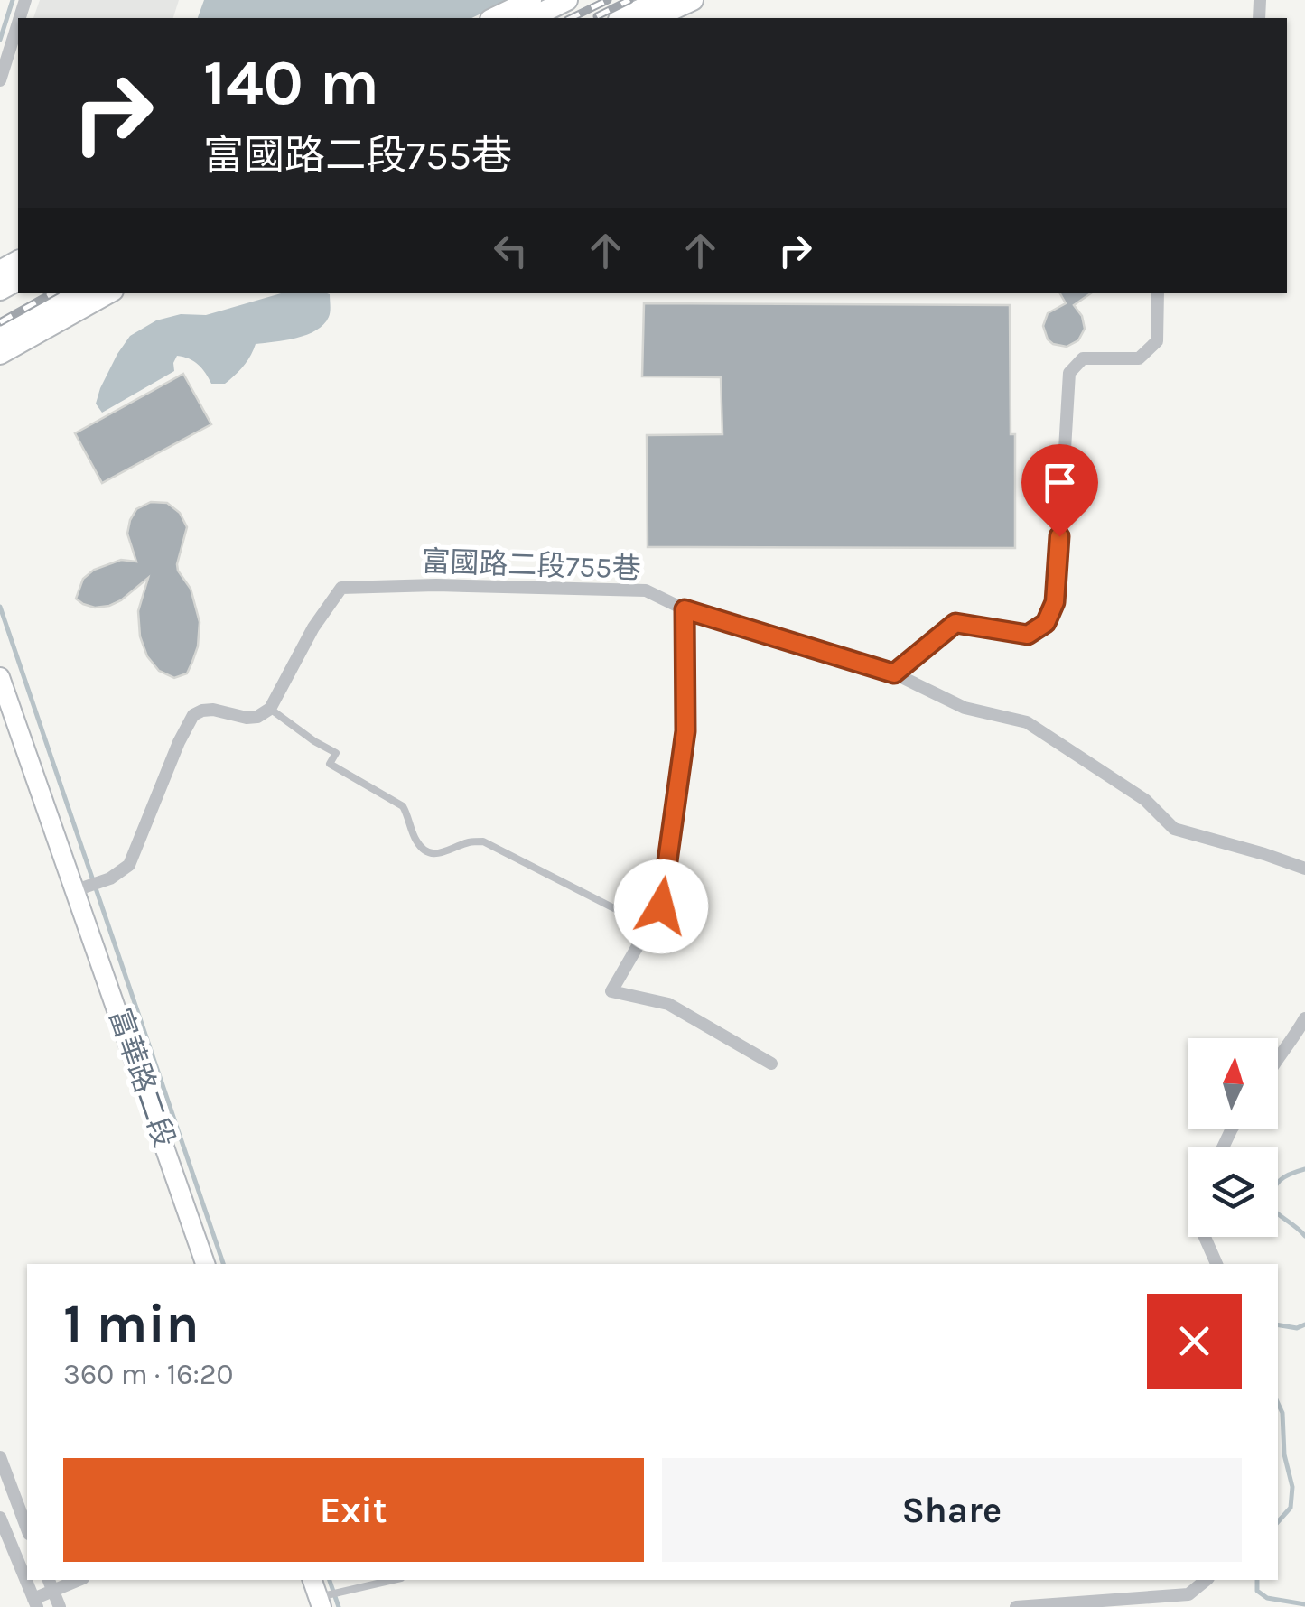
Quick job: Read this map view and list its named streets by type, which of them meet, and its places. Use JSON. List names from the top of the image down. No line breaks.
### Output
{"streets":{"street":["富國路二段755巷","富華路二段"]},"north":"top","page":{"turn":["140 m","富國路二段755巷"],"heading":["1 min","360 m · 16:20"],"buttons":["Exit","Share"]}}
